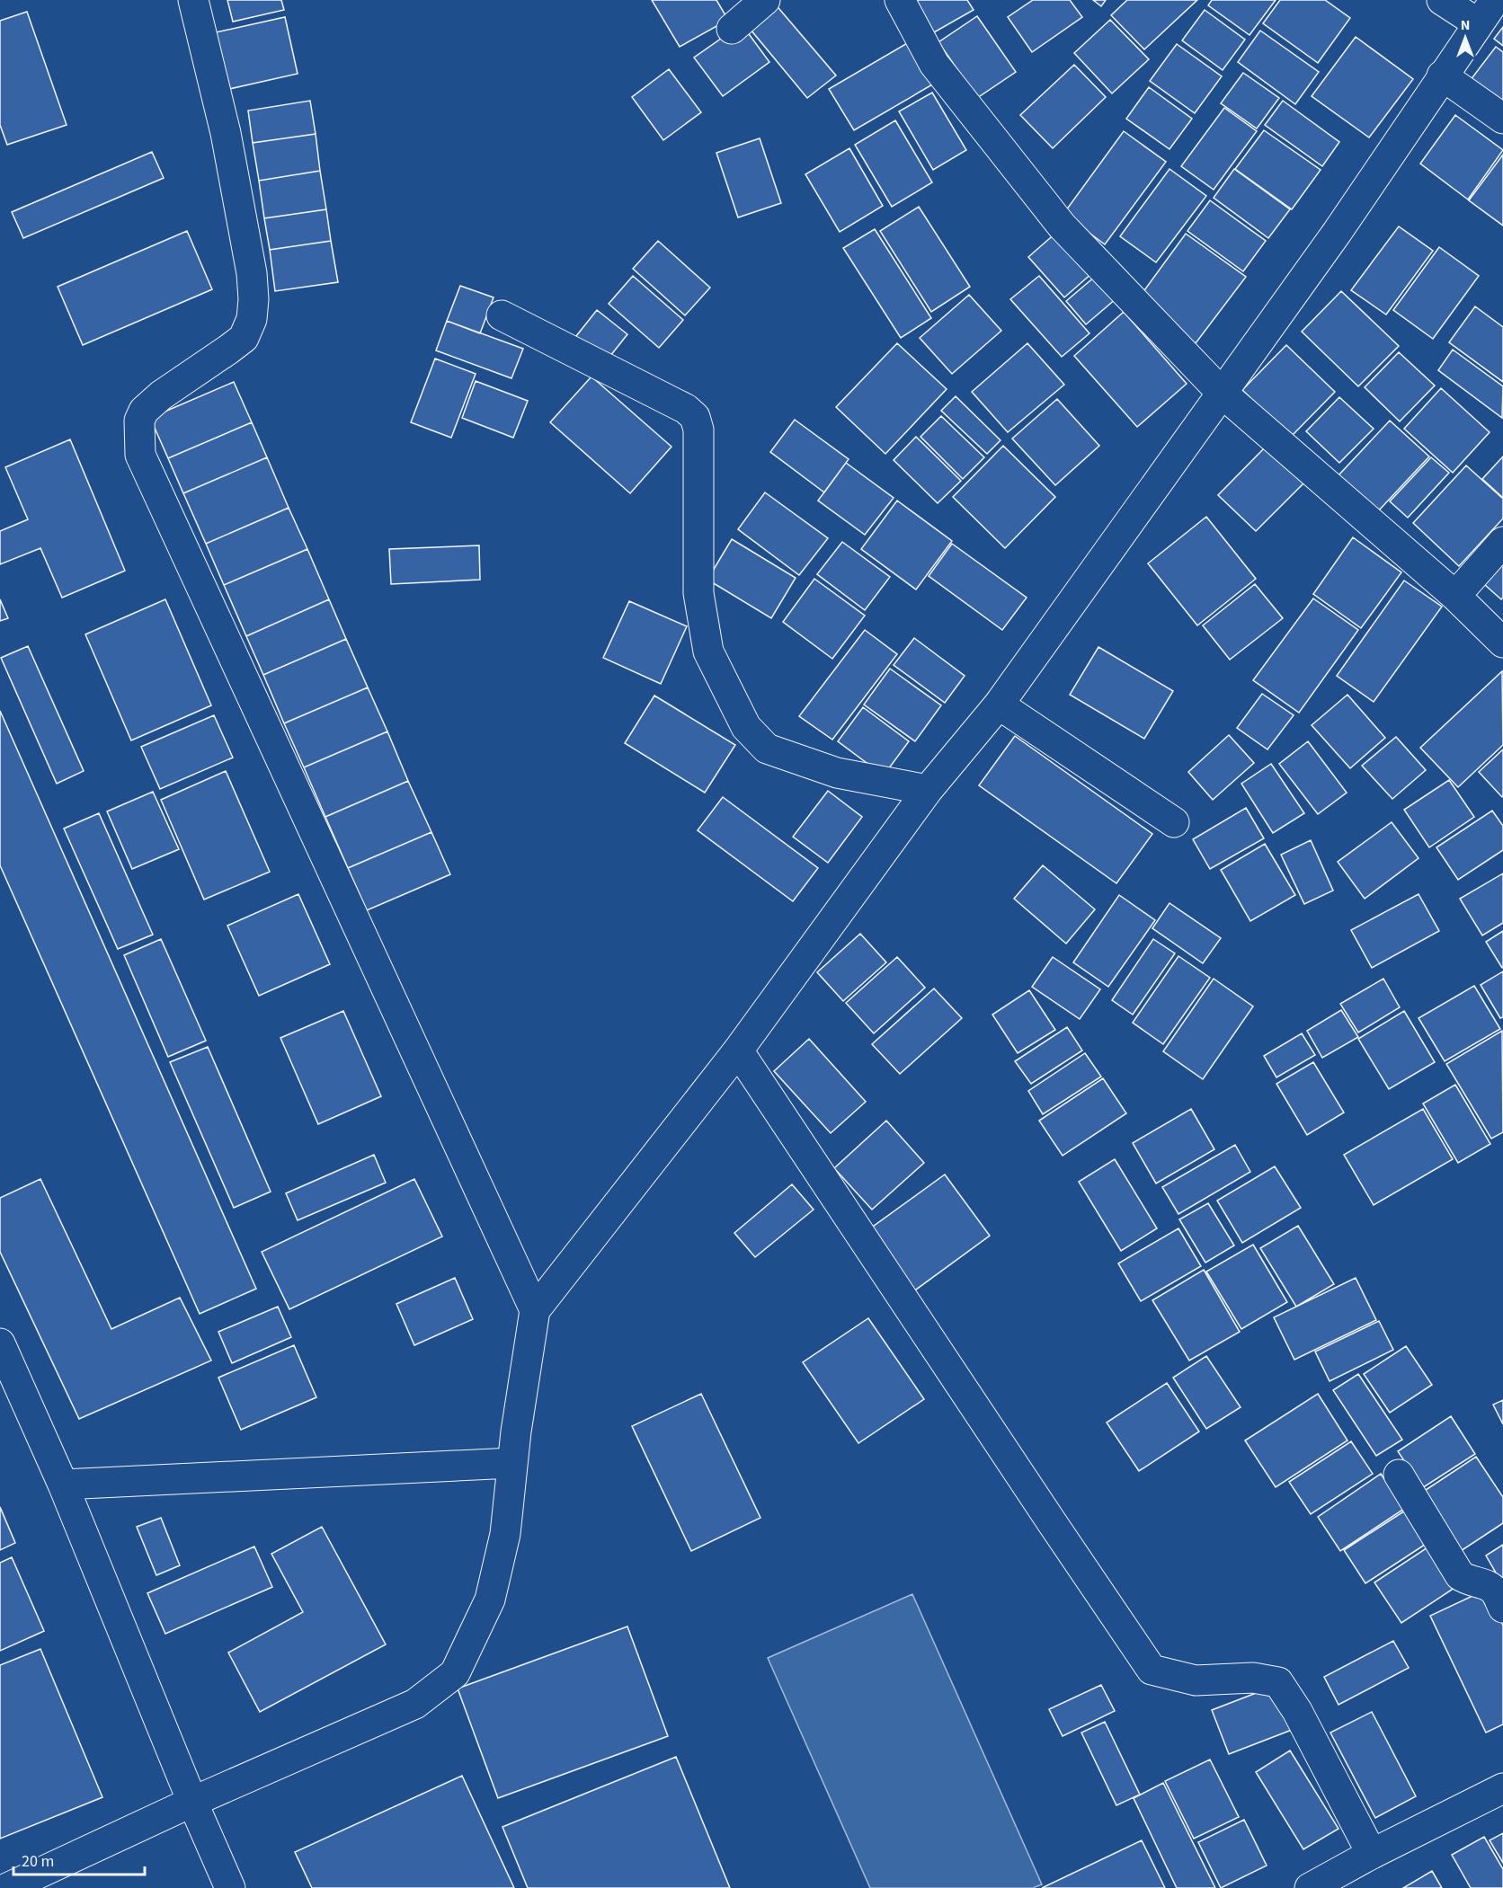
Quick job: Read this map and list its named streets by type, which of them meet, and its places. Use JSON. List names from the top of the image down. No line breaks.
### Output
{"scale_bar":"20 m","north":"top"}
